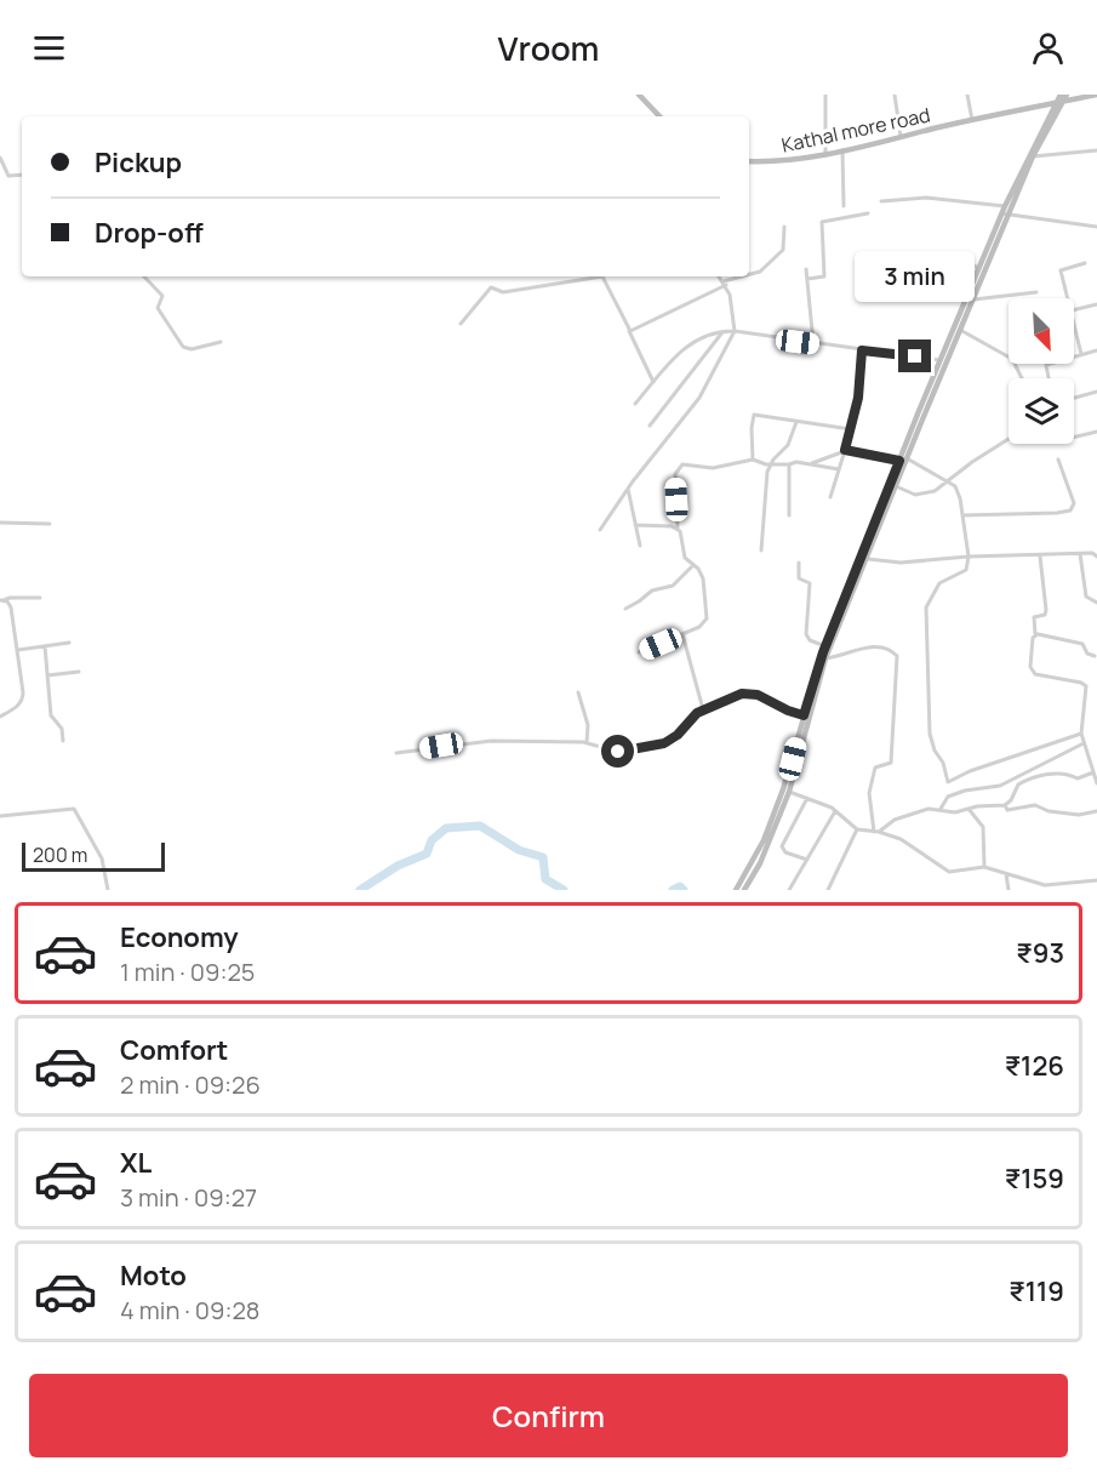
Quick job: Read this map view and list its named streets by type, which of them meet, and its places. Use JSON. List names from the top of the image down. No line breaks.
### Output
{"streets":{"street":["Kathal more road"]},"scale_bar":"200 m","north":"bottom right","page":{"header":"Vroom","banner":["Pickup","Drop-off"],"bubble":"3 min","scale":"200 m","list":[{"name":"Economy","note":"1 min · 09:25","value":"₹93"},{"name":"Comfort","note":"2 min · 09:26","value":"₹126"},{"name":"XL","note":"3 min · 09:27","value":"₹159"},{"name":"Moto","note":"4 min · 09:28","value":"₹119"}],"buttons":"Confirm"}}
